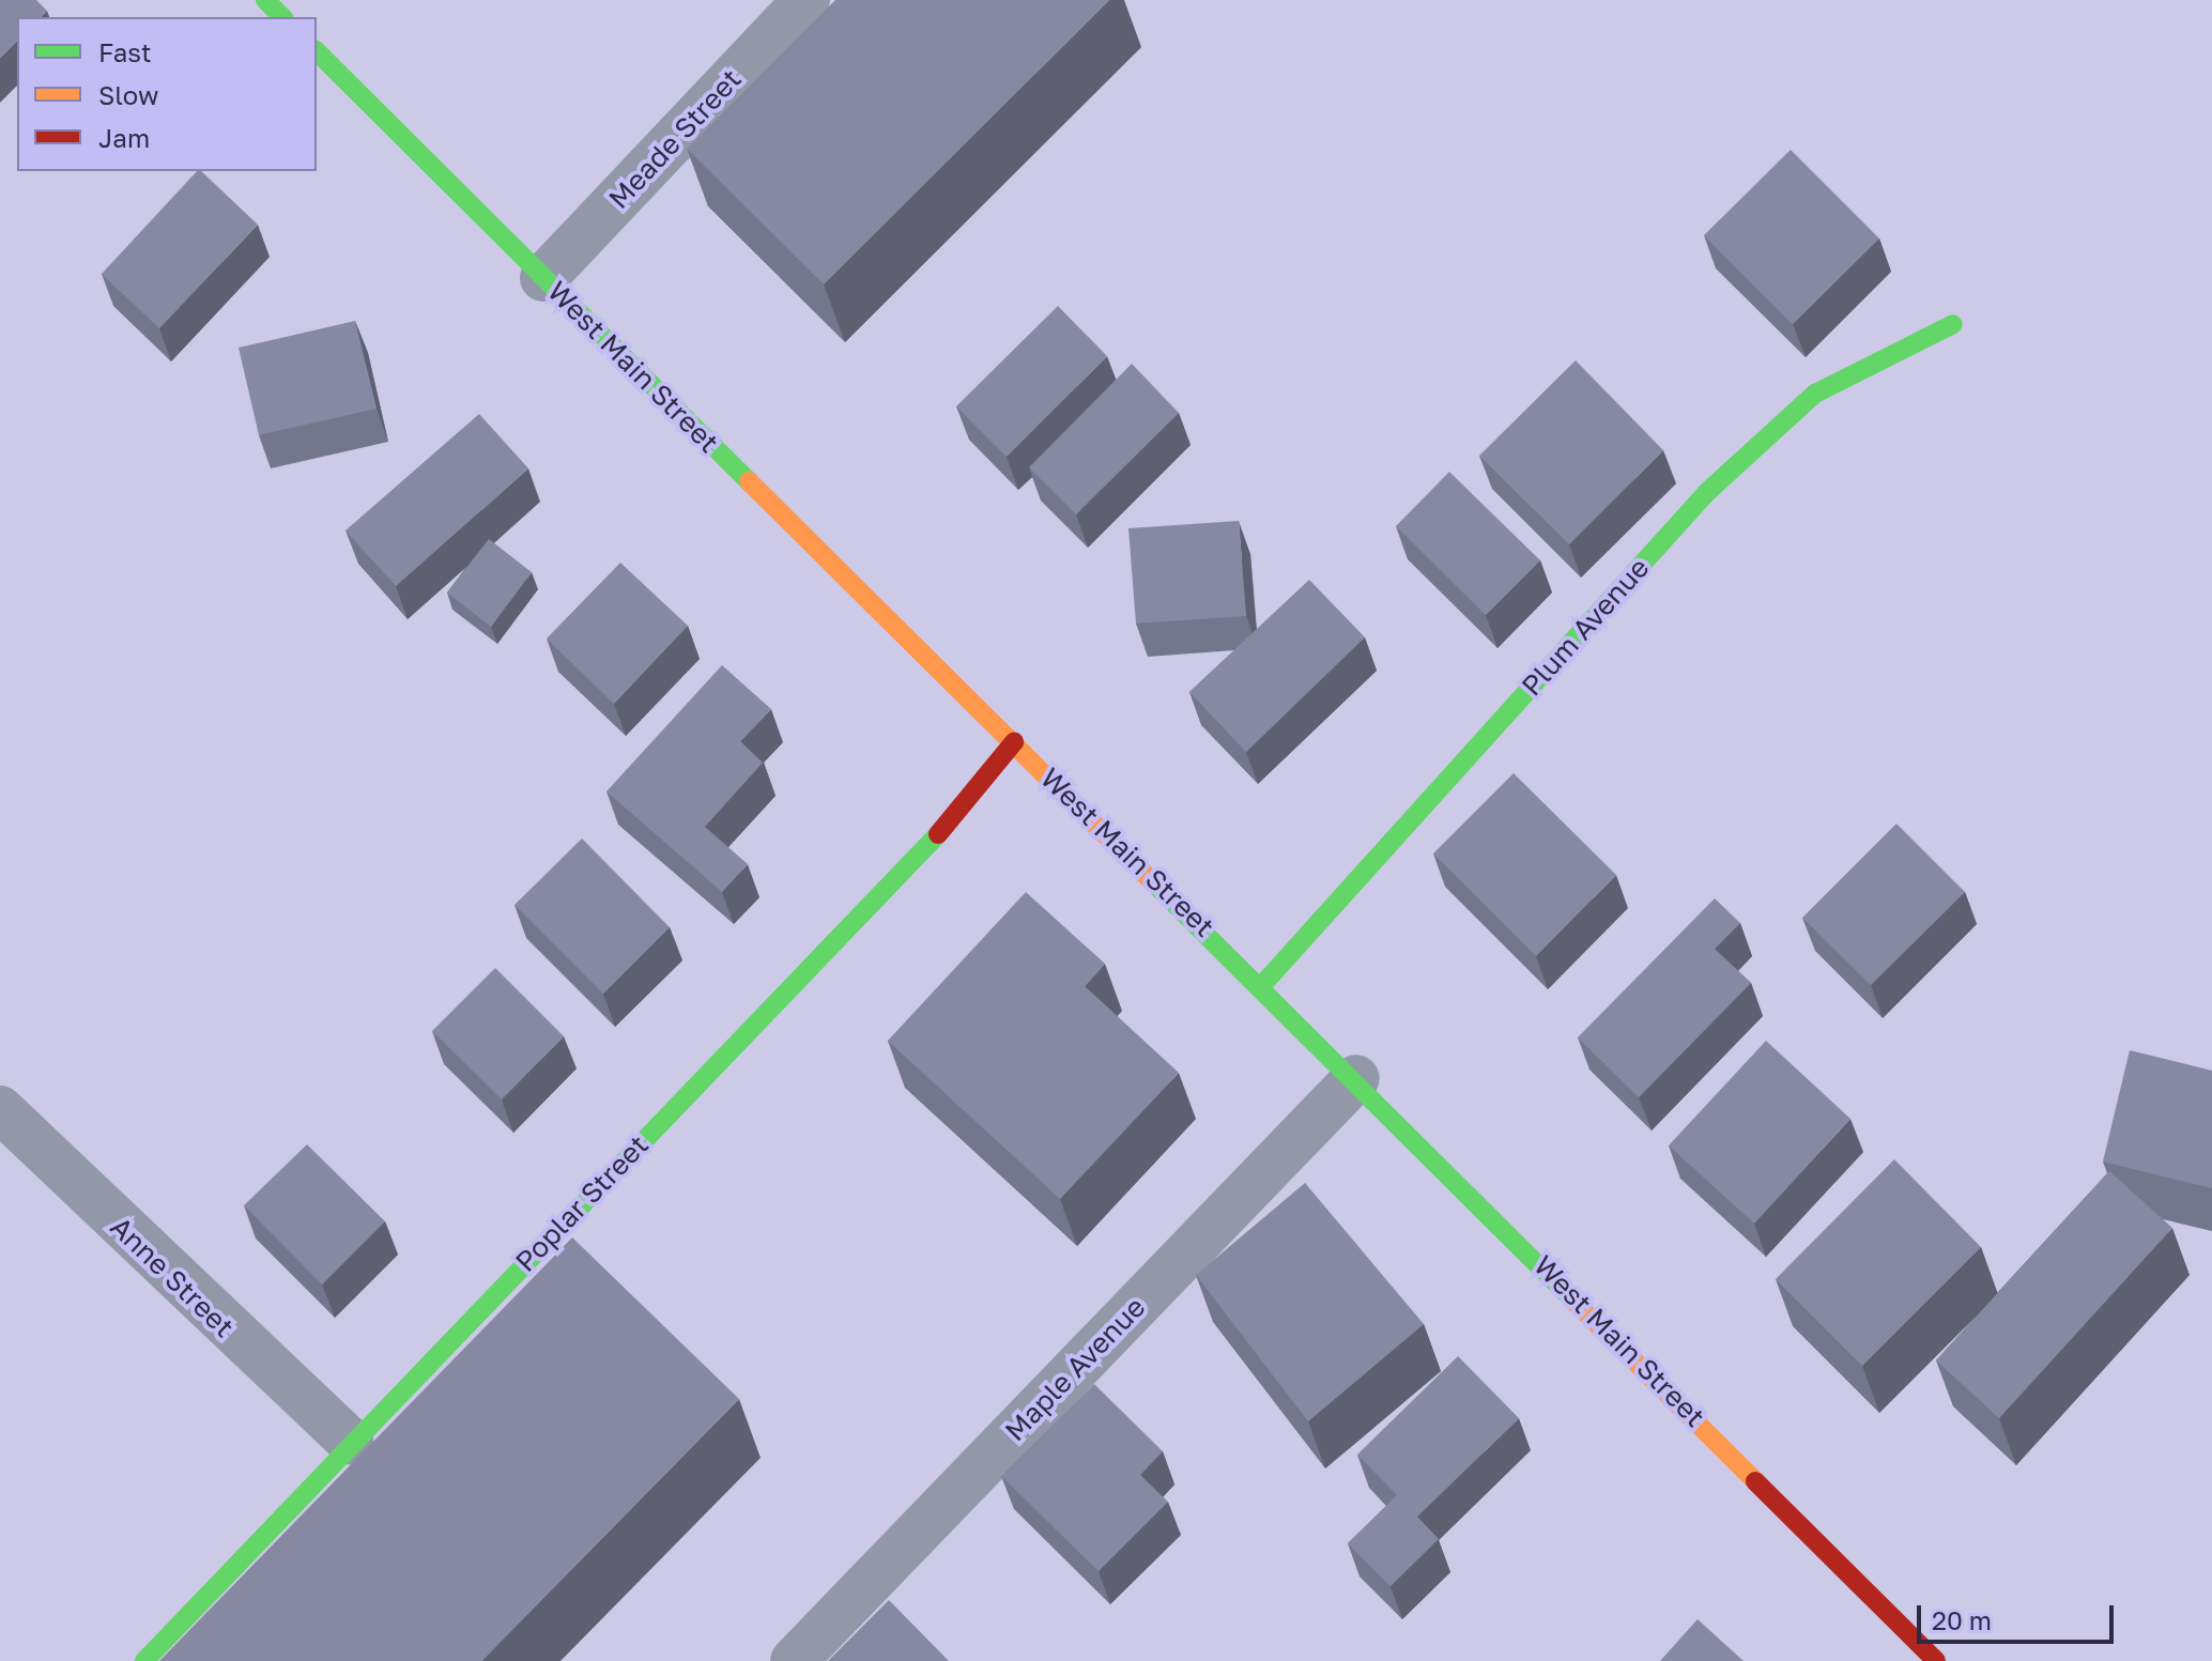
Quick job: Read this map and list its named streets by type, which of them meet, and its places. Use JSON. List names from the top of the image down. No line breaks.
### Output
{"streets":{"main road":["West Main Street","Plum Avenue","Poplar Street"],"street":["Meade Street","Anne Street","Maple Avenue"]},"crossings":[["Meade Street","West Main Street"],["West Main Street","Plum Avenue"],["West Main Street","Poplar Street"],["West Main Street","Maple Avenue"],["Poplar Street","Anne Street"]],"legend":["Fast","Slow","Jam"],"scale_bar":"20 m"}
